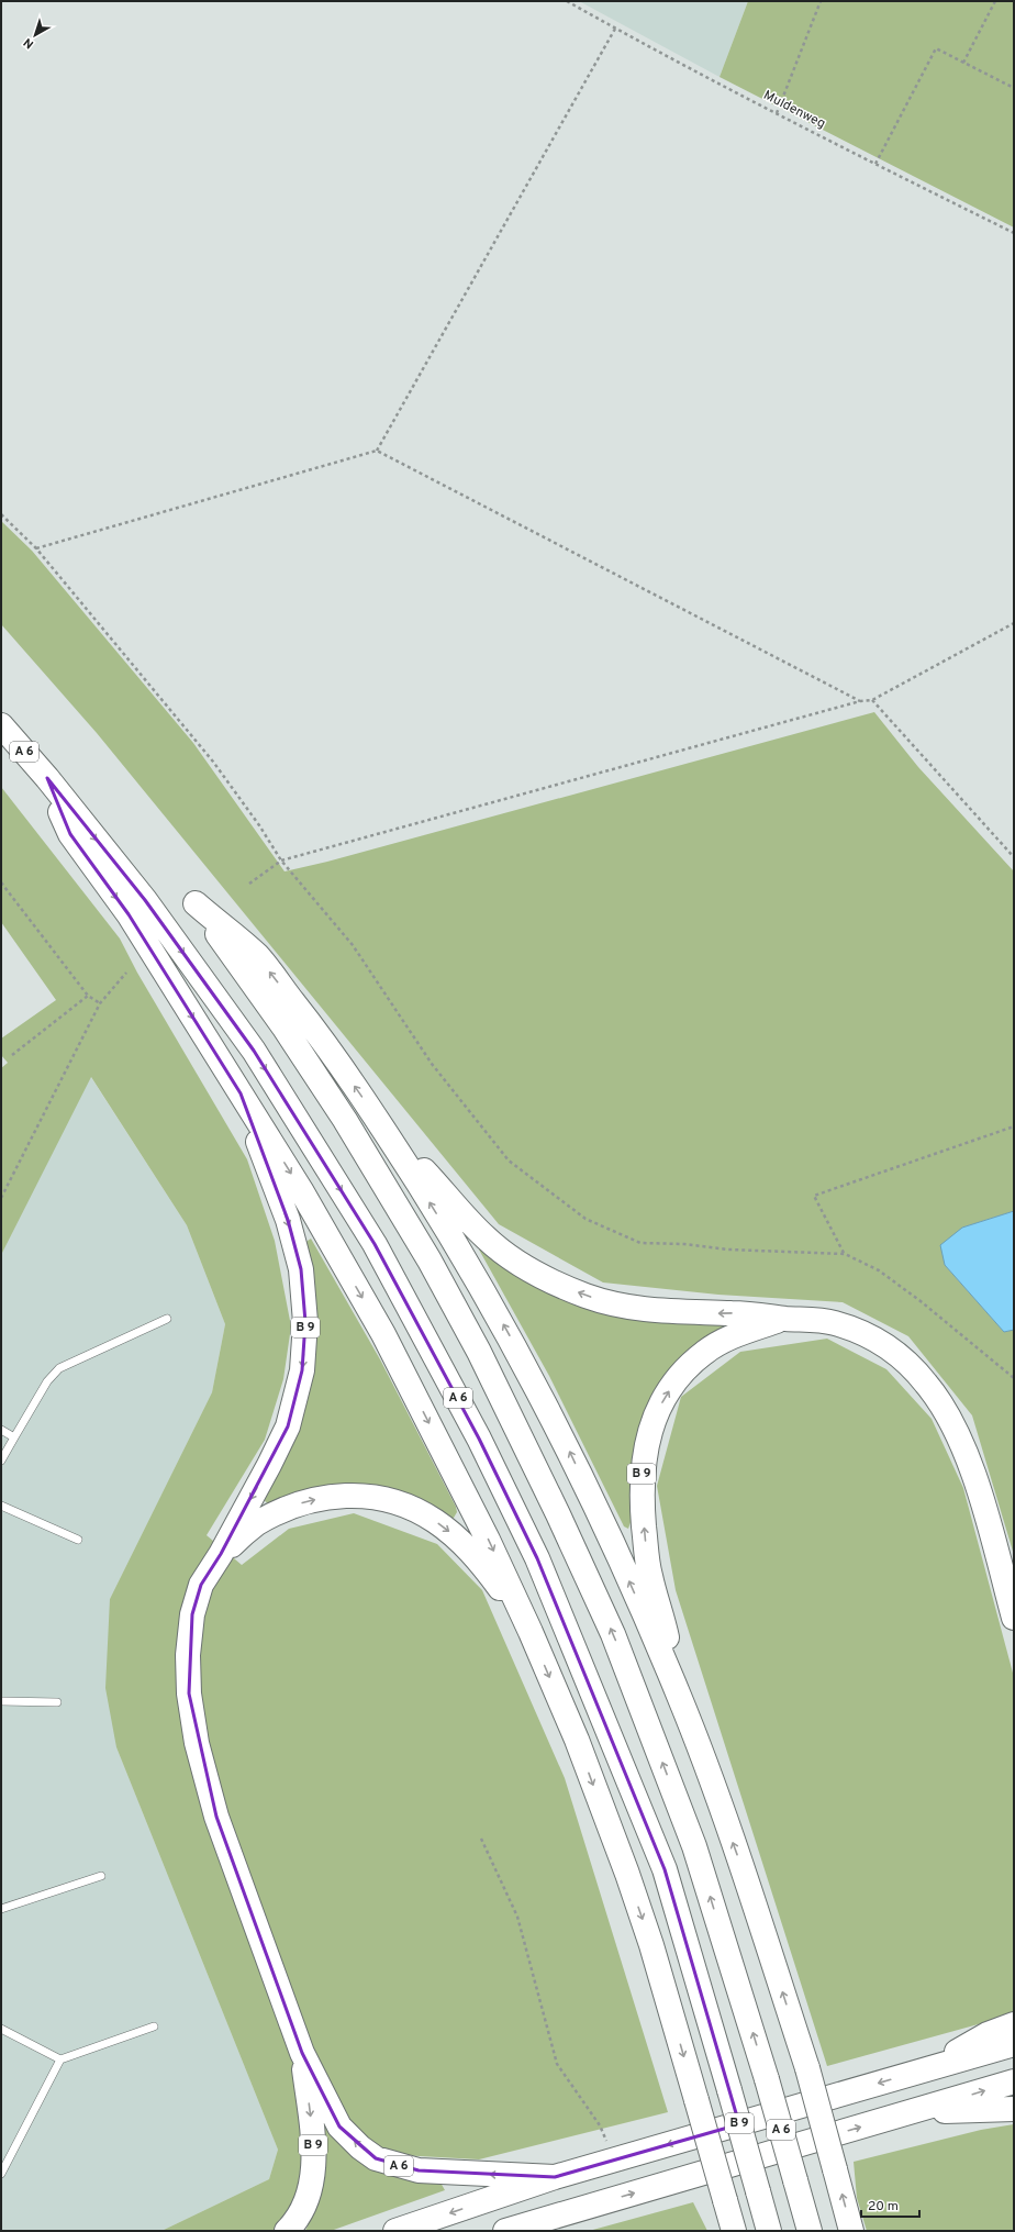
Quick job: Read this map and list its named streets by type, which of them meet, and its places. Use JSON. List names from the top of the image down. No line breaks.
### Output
{"streets":{"highway":["A 6","B 9"],"path":["Muldenweg"]},"crossings":[["A 6","B 9"]],"scale_bar":"20 m","north":"bottom left"}
